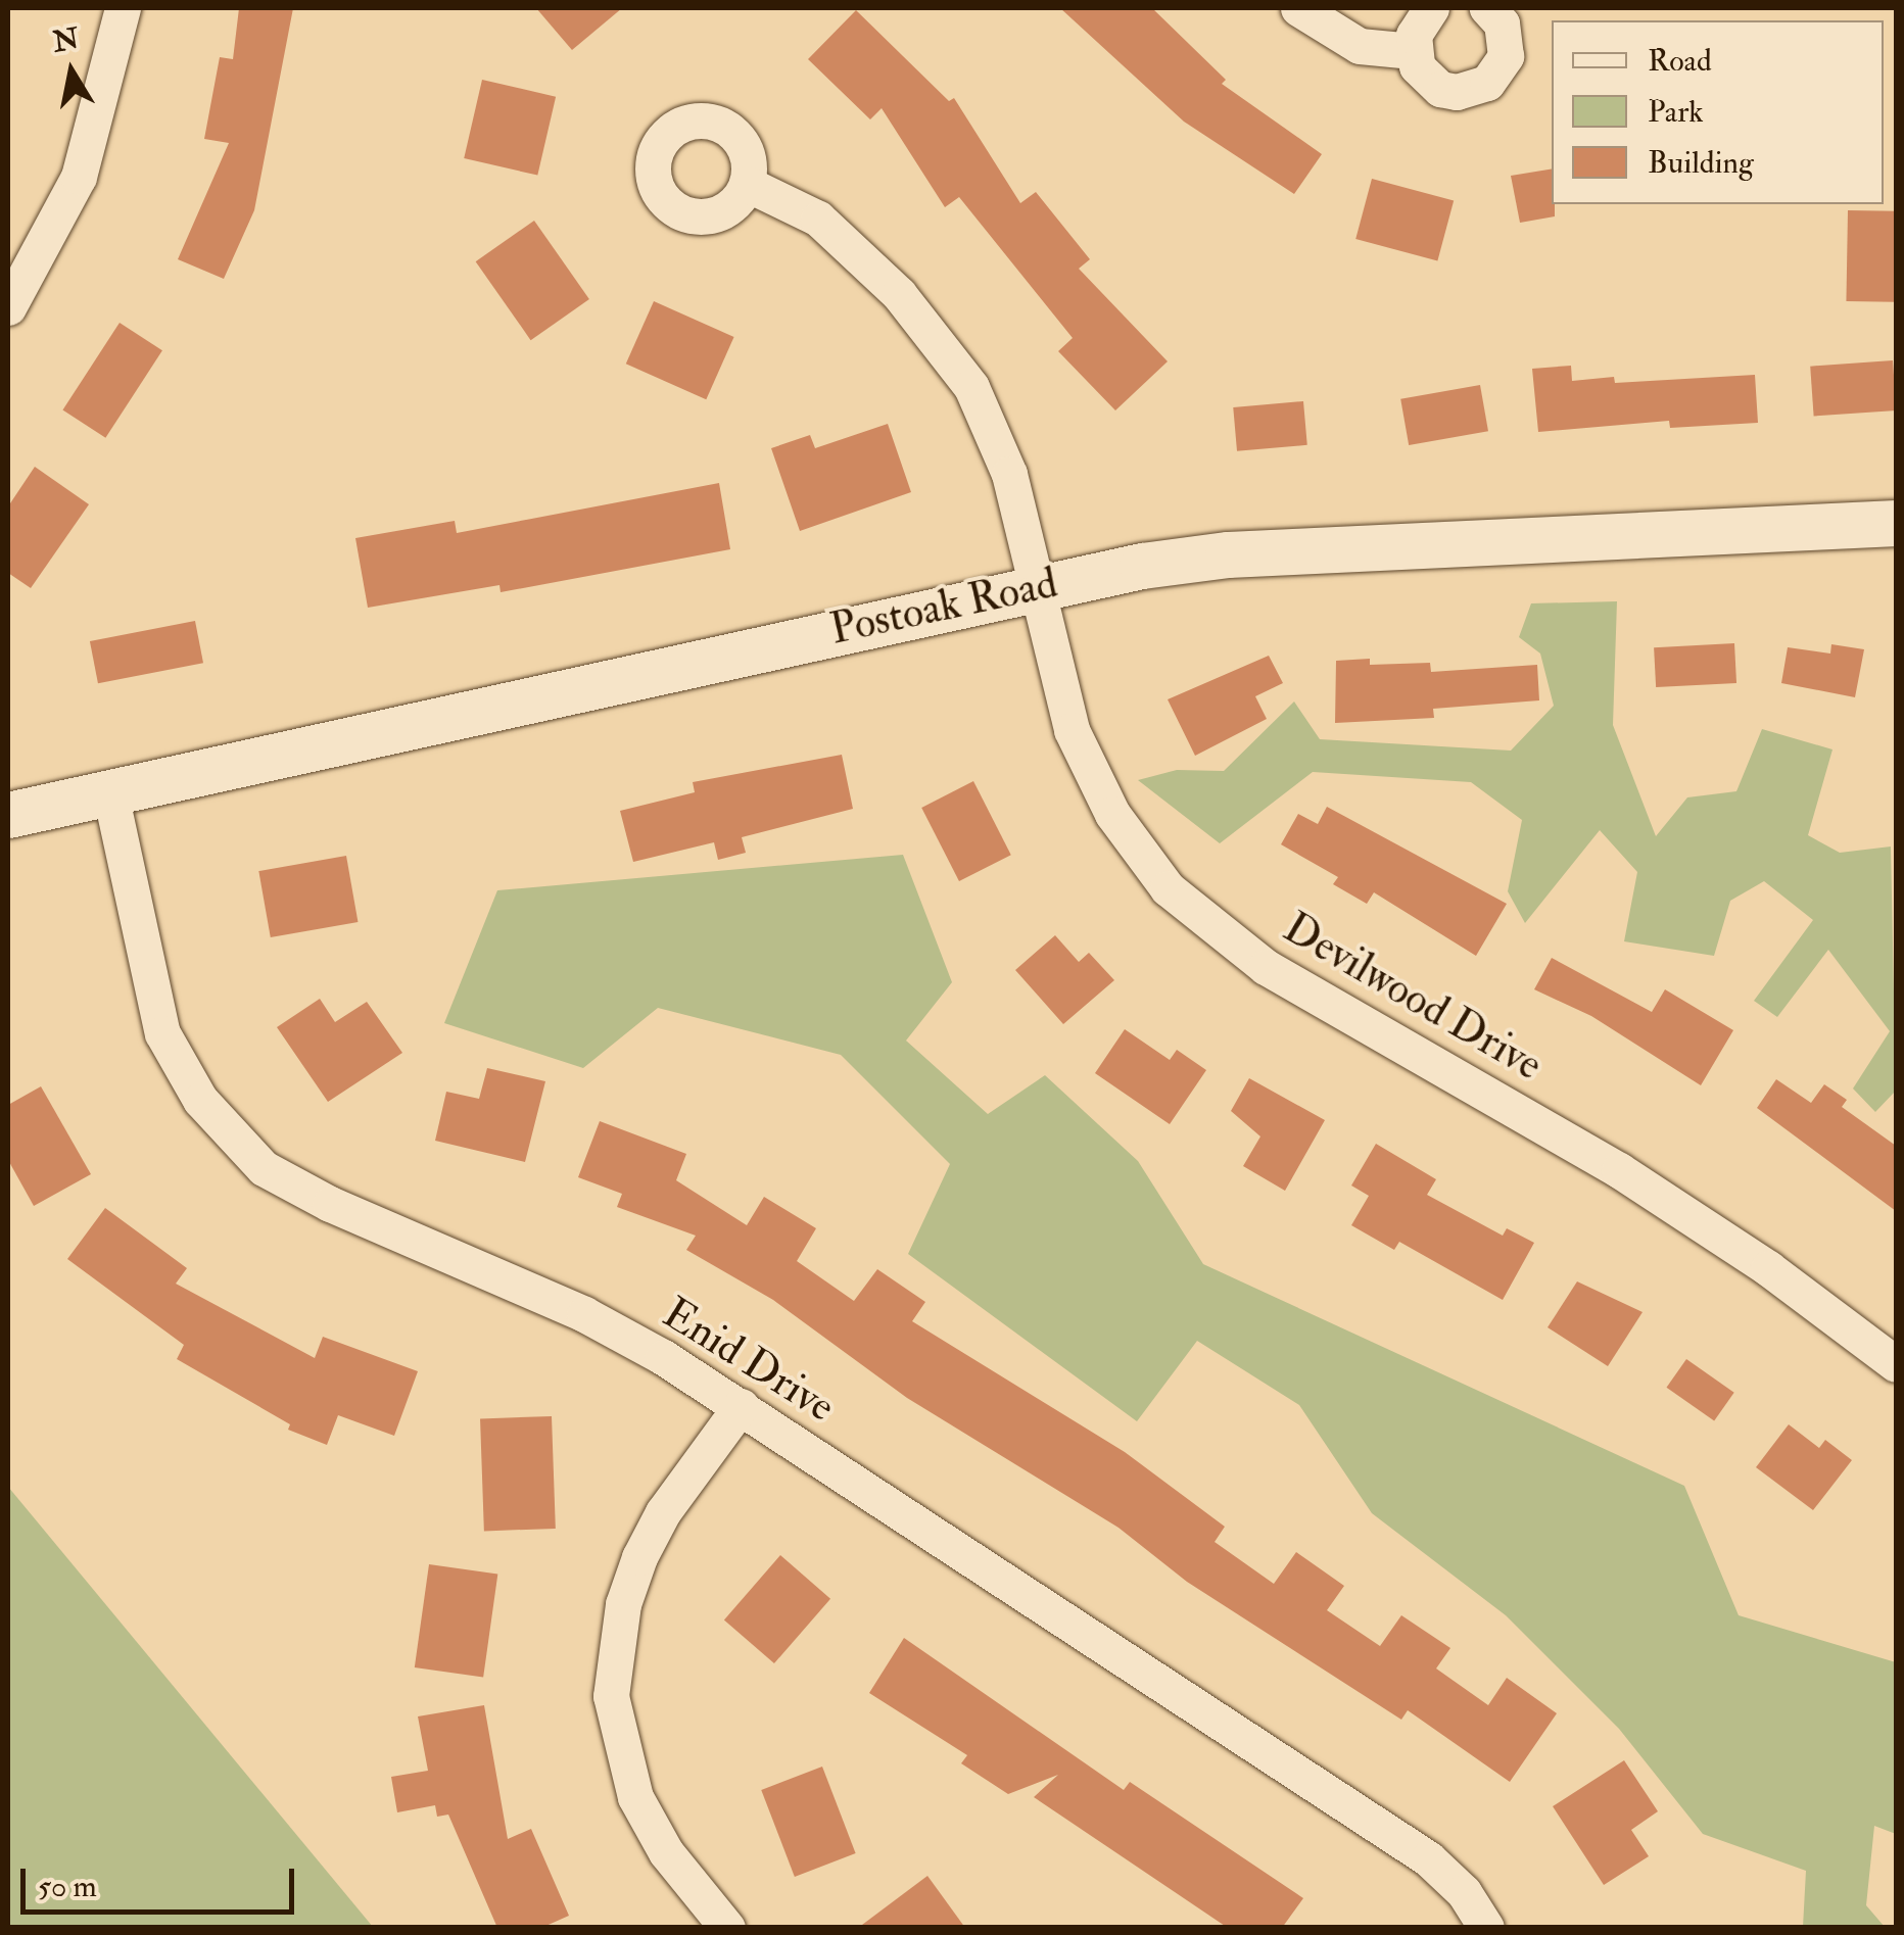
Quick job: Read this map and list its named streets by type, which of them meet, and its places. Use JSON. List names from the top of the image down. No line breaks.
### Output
{"streets":{"street":["Postoak Road","Devilwood Drive","Enid Drive"]},"crossings":[["Postoak Road","Devilwood Drive"],["Postoak Road","Enid Drive"]],"legend":["Road","Park","Building"],"scale_bar":"50 m","north":"top"}
